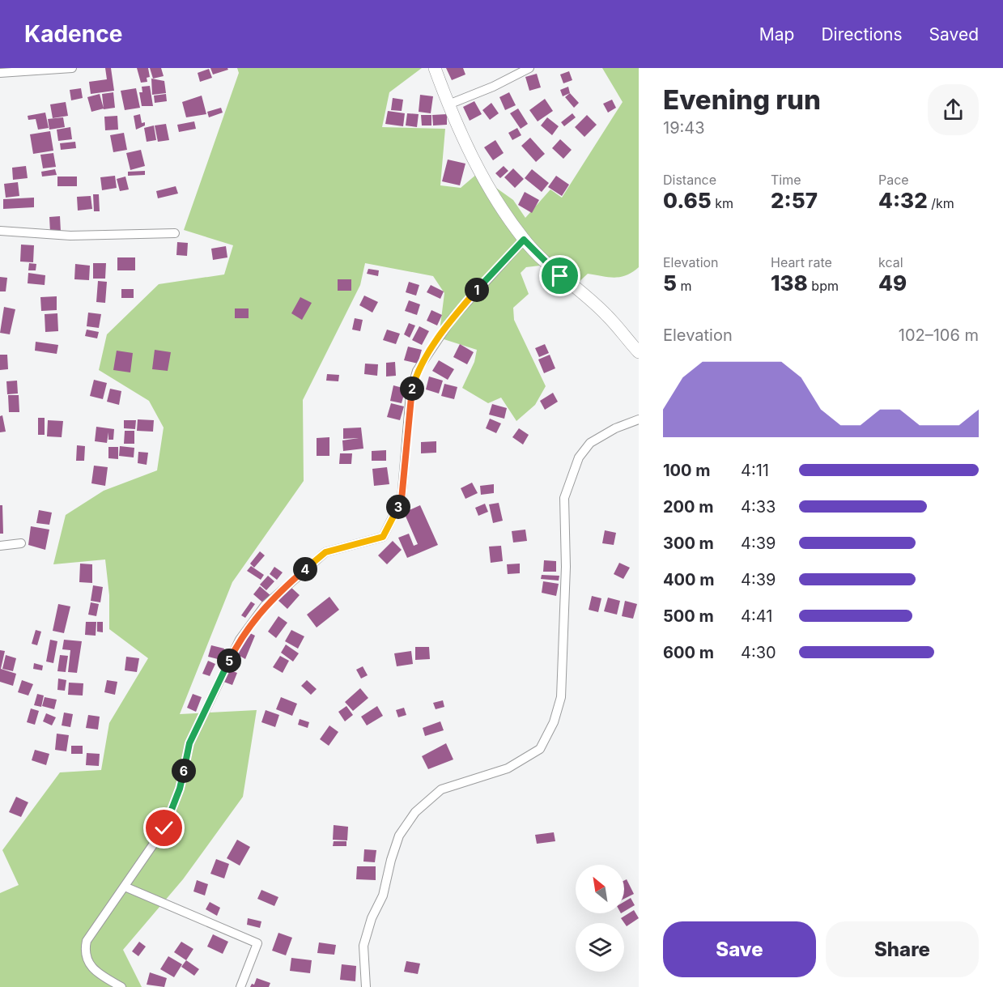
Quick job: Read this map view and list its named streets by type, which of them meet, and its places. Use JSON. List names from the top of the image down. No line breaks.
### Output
{"north":"top left","page":{"header":"Kadence","nav":["Map","Directions","Saved"],"heading":["Evening run","19:43"],"stats":[["Distance","0.65 km"],["Time","2:57"],["Pace","4:32 /km"],["Elevation","5 m"],["Heart rate","138 bpm"],["kcal","49"]],"pins":["1","2","3","4","5","6"],"chart":["Elevation","102–106 m"],"list":[{"name":"100 m","note":"4:11"},{"name":"200 m","note":"4:33"},{"name":"300 m","note":"4:39"},{"name":"400 m","note":"4:39"},{"name":"500 m","note":"4:41"},{"name":"600 m","note":"4:30"}],"buttons":["Save","Share"]}}
